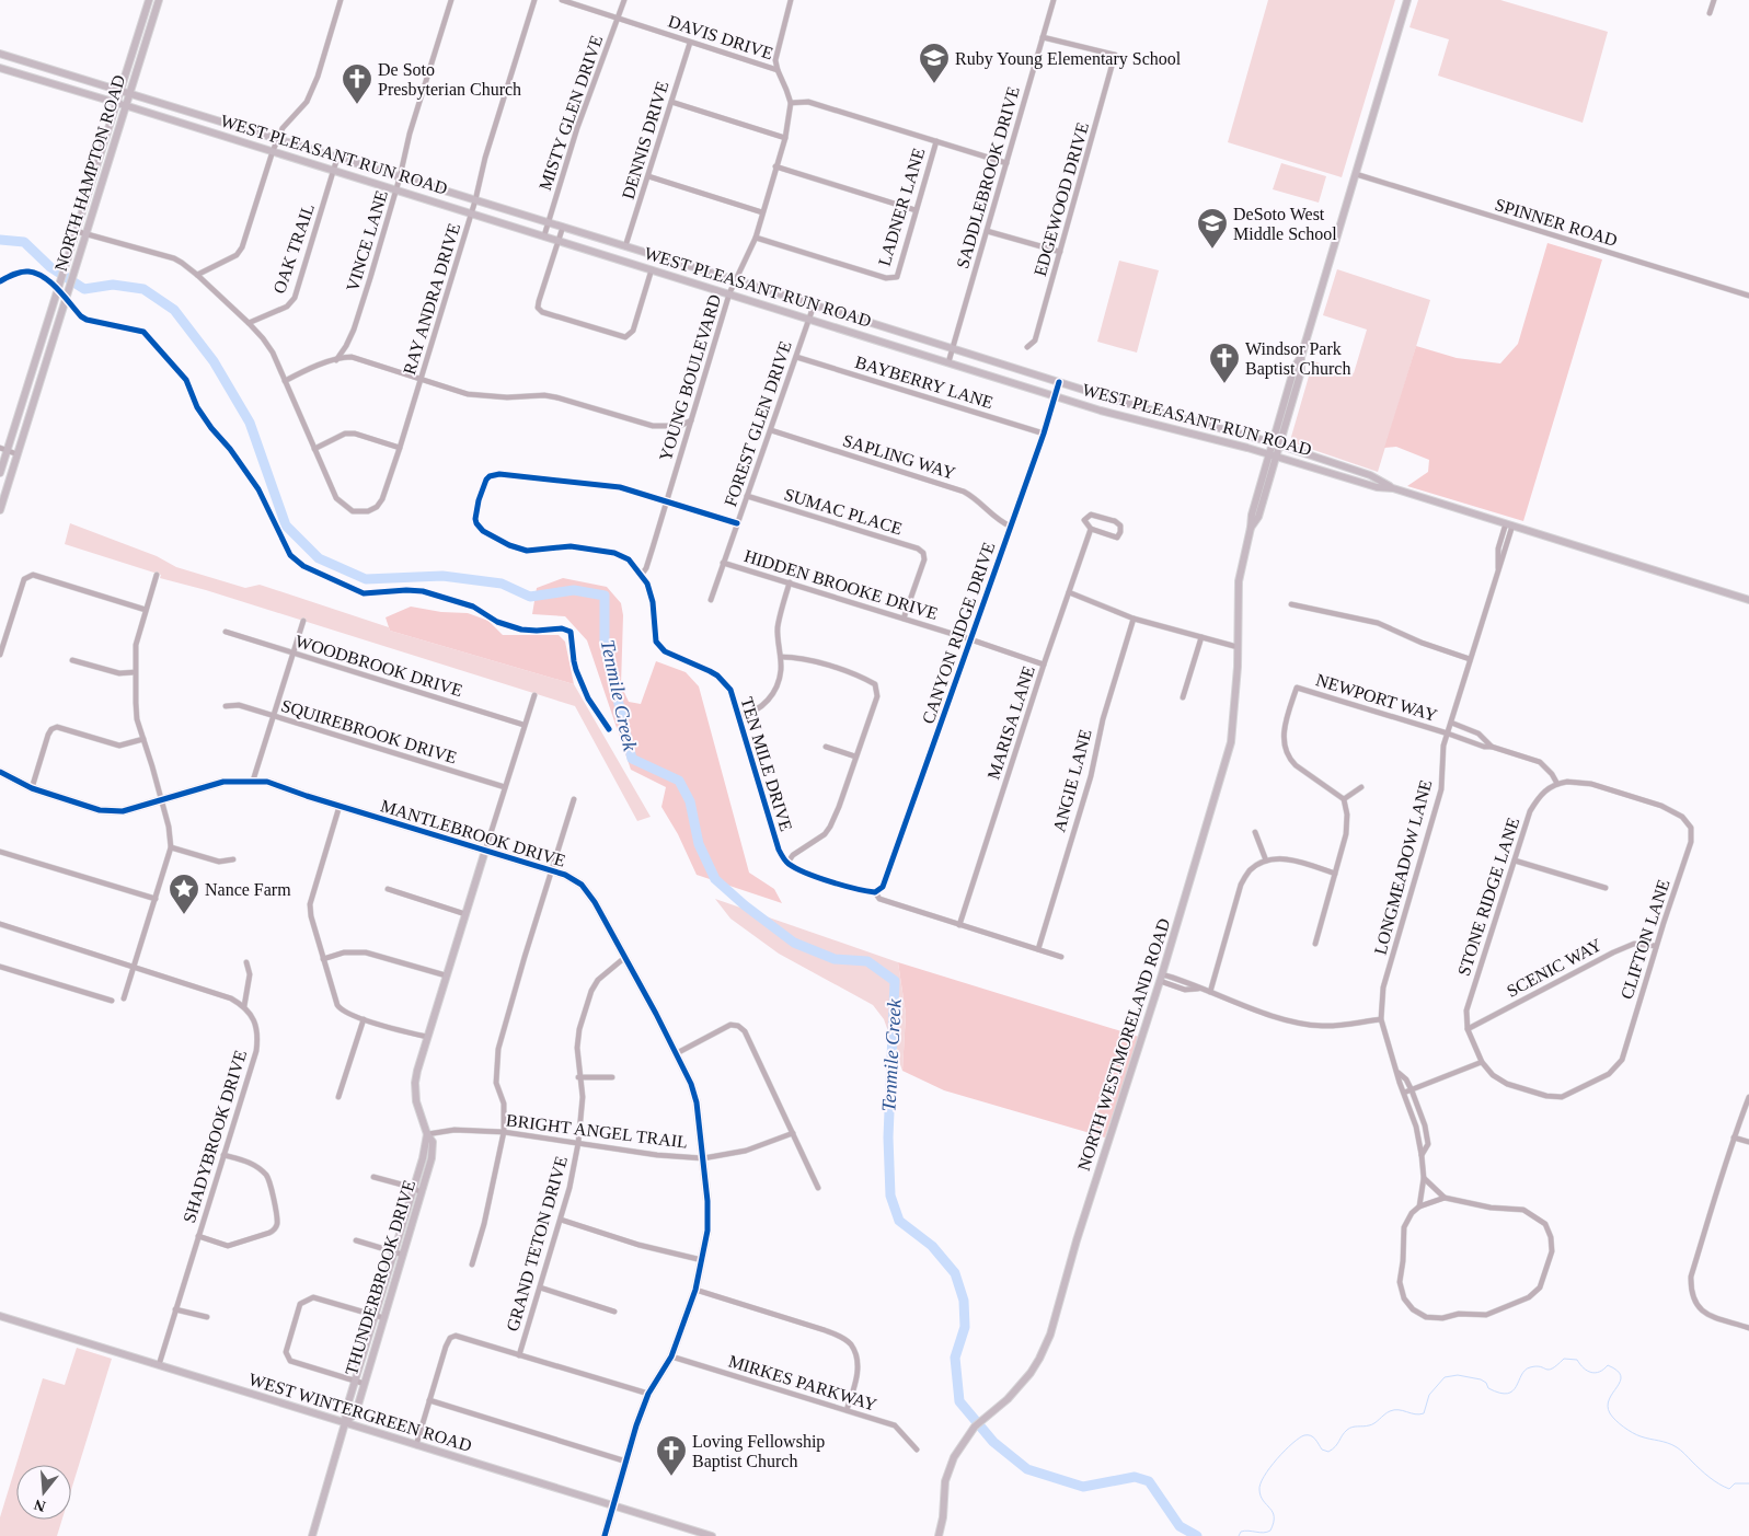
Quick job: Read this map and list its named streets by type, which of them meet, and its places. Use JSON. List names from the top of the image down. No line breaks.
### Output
{"streets":{"main road":["WEST PLEASANT RUN ROAD","NORTH HAMPTON ROAD","MANTLEBROOK DRIVE","NORTH WESTMORELAND ROAD","THUNDERBROOK DRIVE","WEST WINTERGREEN ROAD"],"street":["DAVIS DRIVE","MISTY GLEN DRIVE","DENNIS DRIVE","SADDLEBROOK DRIVE","EDGEWOOD DRIVE","LADNER LANE","SPINNER ROAD","VINCE LANE","OAK TRAIL","RAY ANDRA DRIVE","YOUNG BOULEVARD","BAYBERRY LANE","FOREST GLEN DRIVE","SAPLING WAY","SUMAC PLACE","HIDDEN BROOKE DRIVE","CANYON RIDGE DRIVE","WOODBROOK DRIVE","NEWPORT WAY","MARISA LANE","SQUIREBROOK DRIVE","TEN MILE DRIVE","ANGIE LANE","LONGMEADOW LANE","STONE RIDGE LANE","CLIFTON LANE","SCENIC WAY","BRIGHT ANGEL TRAIL","SHADYBROOK DRIVE","GRAND TETON DRIVE","MIRKES PARKWAY"]},"crossings":[["DAVIS DRIVE","MISTY GLEN DRIVE"],["DAVIS DRIVE","DENNIS DRIVE"],["MISTY GLEN DRIVE","WEST PLEASANT RUN ROAD"],["DENNIS DRIVE","WEST PLEASANT RUN ROAD"],["WEST PLEASANT RUN ROAD","NORTH HAMPTON ROAD"],["WEST PLEASANT RUN ROAD","SADDLEBROOK DRIVE"],["WEST PLEASANT RUN ROAD","VINCE LANE"],["WEST PLEASANT RUN ROAD","OAK TRAIL"],["WEST PLEASANT RUN ROAD","RAY ANDRA DRIVE"],["WEST PLEASANT RUN ROAD","YOUNG BOULEVARD"],["WEST PLEASANT RUN ROAD","FOREST GLEN DRIVE"],["WEST PLEASANT RUN ROAD","CANYON RIDGE DRIVE"],["WEST PLEASANT RUN ROAD","LONGMEADOW LANE"],["WEST PLEASANT RUN ROAD","NORTH WESTMORELAND ROAD"],["SADDLEBROOK DRIVE","EDGEWOOD DRIVE"],["LADNER LANE","YOUNG BOULEVARD"],["SPINNER ROAD","NORTH WESTMORELAND ROAD"],["YOUNG BOULEVARD","TEN MILE DRIVE"],["BAYBERRY LANE","FOREST GLEN DRIVE"],["BAYBERRY LANE","CANYON RIDGE DRIVE"],["FOREST GLEN DRIVE","SAPLING WAY"],["FOREST GLEN DRIVE","SUMAC PLACE"],["FOREST GLEN DRIVE","HIDDEN BROOKE DRIVE"],["SAPLING WAY","CANYON RIDGE DRIVE"],["SUMAC PLACE","HIDDEN BROOKE DRIVE"],["HIDDEN BROOKE DRIVE","CANYON RIDGE DRIVE"],["HIDDEN BROOKE DRIVE","MARISA LANE"],["WOODBROOK DRIVE","THUNDERBROOK DRIVE"],["NEWPORT WAY","LONGMEADOW LANE"],["NEWPORT WAY","STONE RIDGE LANE"],["NEWPORT WAY","CLIFTON LANE"],["SQUIREBROOK DRIVE","THUNDERBROOK DRIVE"],["MANTLEBROOK DRIVE","BRIGHT ANGEL TRAIL"],["MANTLEBROOK DRIVE","GRAND TETON DRIVE"],["MANTLEBROOK DRIVE","THUNDERBROOK DRIVE"],["MANTLEBROOK DRIVE","MIRKES PARKWAY"],["MANTLEBROOK DRIVE","WEST WINTERGREEN ROAD"],["STONE RIDGE LANE","CLIFTON LANE"],["STONE RIDGE LANE","SCENIC WAY"],["CLIFTON LANE","SCENIC WAY"],["BRIGHT ANGEL TRAIL","GRAND TETON DRIVE"],["BRIGHT ANGEL TRAIL","THUNDERBROOK DRIVE"],["SHADYBROOK DRIVE","WEST WINTERGREEN ROAD"],["THUNDERBROOK DRIVE","WEST WINTERGREEN ROAD"]],"water":["Tenmile Creek"],"places":{"school or university":["Ruby Young Elementary School","DeSoto West Middle School"],"church":["De Soto Presbyterian Church","Windsor Park Baptist Church","Loving Fellowship Baptist Church"],"place":["Nance Farm"]},"north":"bottom"}
